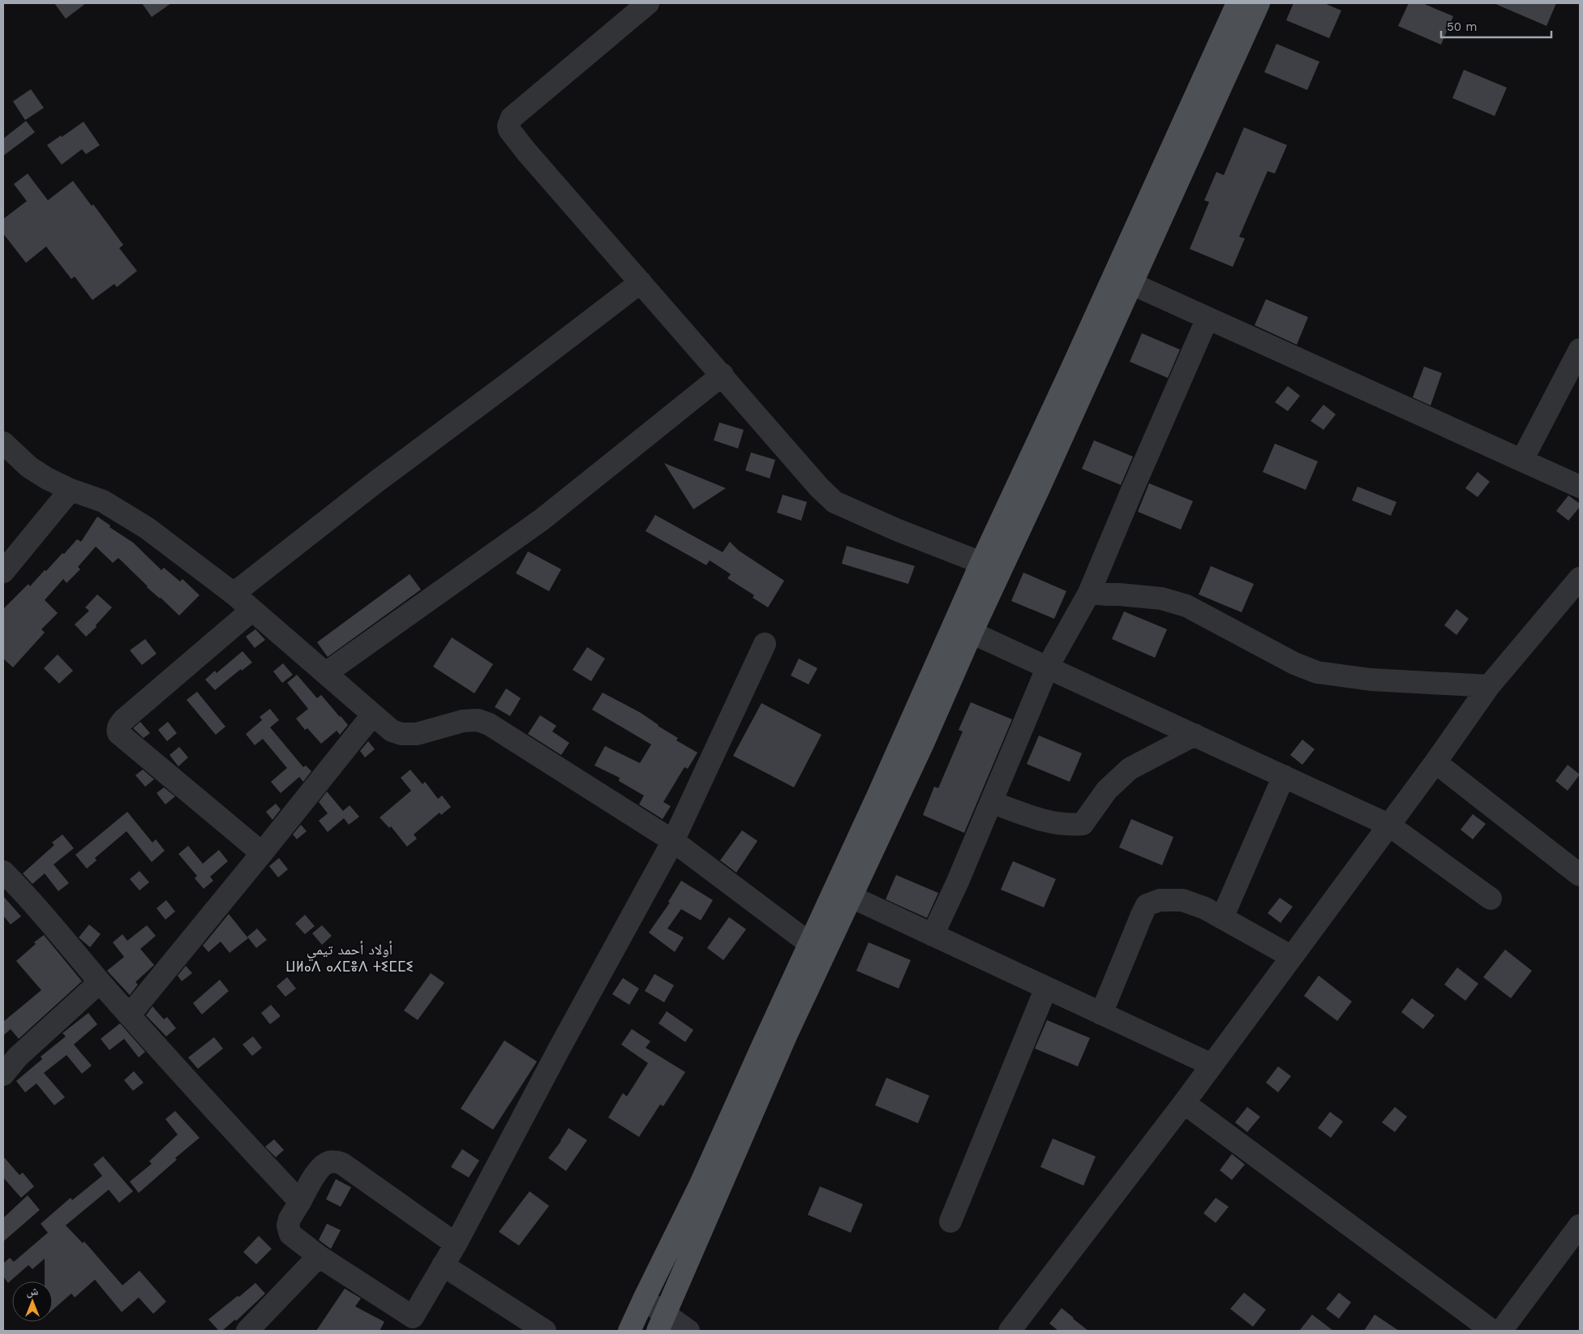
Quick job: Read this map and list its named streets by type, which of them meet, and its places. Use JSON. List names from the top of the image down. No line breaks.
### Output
{"districts":["أولاد أحمد تيمي ⵡⵍⴰⴷ ⴰⵃⵎⴻⴷ ⵜⵉⵎⵎⵉ"],"scale_bar":"50 m","north":"top"}
